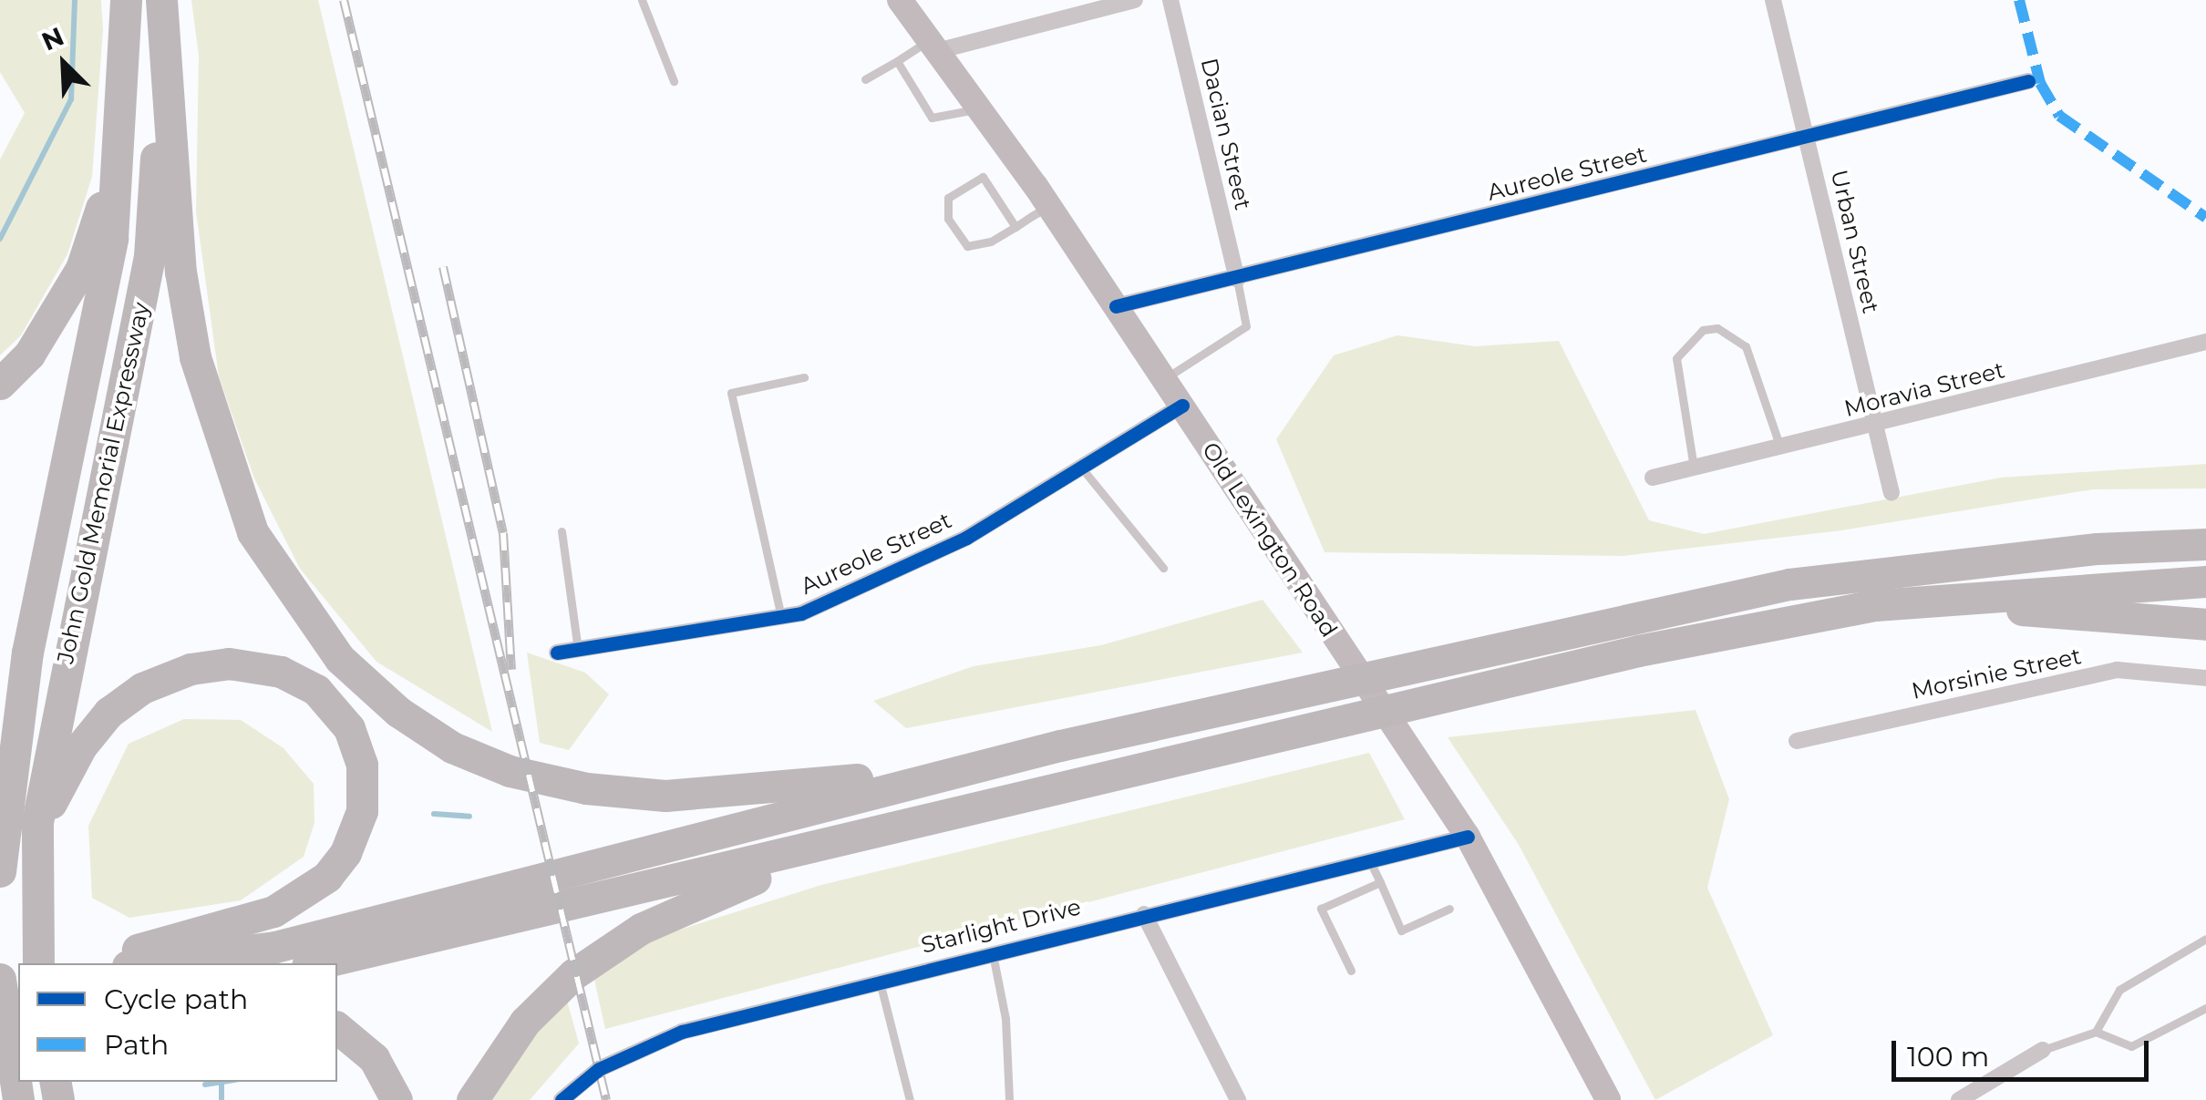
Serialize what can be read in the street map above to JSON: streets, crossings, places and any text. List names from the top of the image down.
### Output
{
  "streets": {
    "highway": ["John Gold Memorial Expressway"],
    "main road": ["Old Lexington Road"],
    "street": [
      "Dacian Street",
      "Aureole Street",
      "Urban Street",
      "Moravia Street",
      "Morsinie Street",
      "Starlight Drive"
    ]
  },
  "crossings": [
    ["Dacian Street", "Aureole Street"],
    ["Aureole Street", "Urban Street"],
    ["Aureole Street", "Old Lexington Road"],
    ["Urban Street", "Moravia Street"],
    ["Old Lexington Road", "Starlight Drive"]
  ],
  "legend": ["Cycle path", "Path"],
  "scale_bar": "100 m",
  "north": "top left"
}
